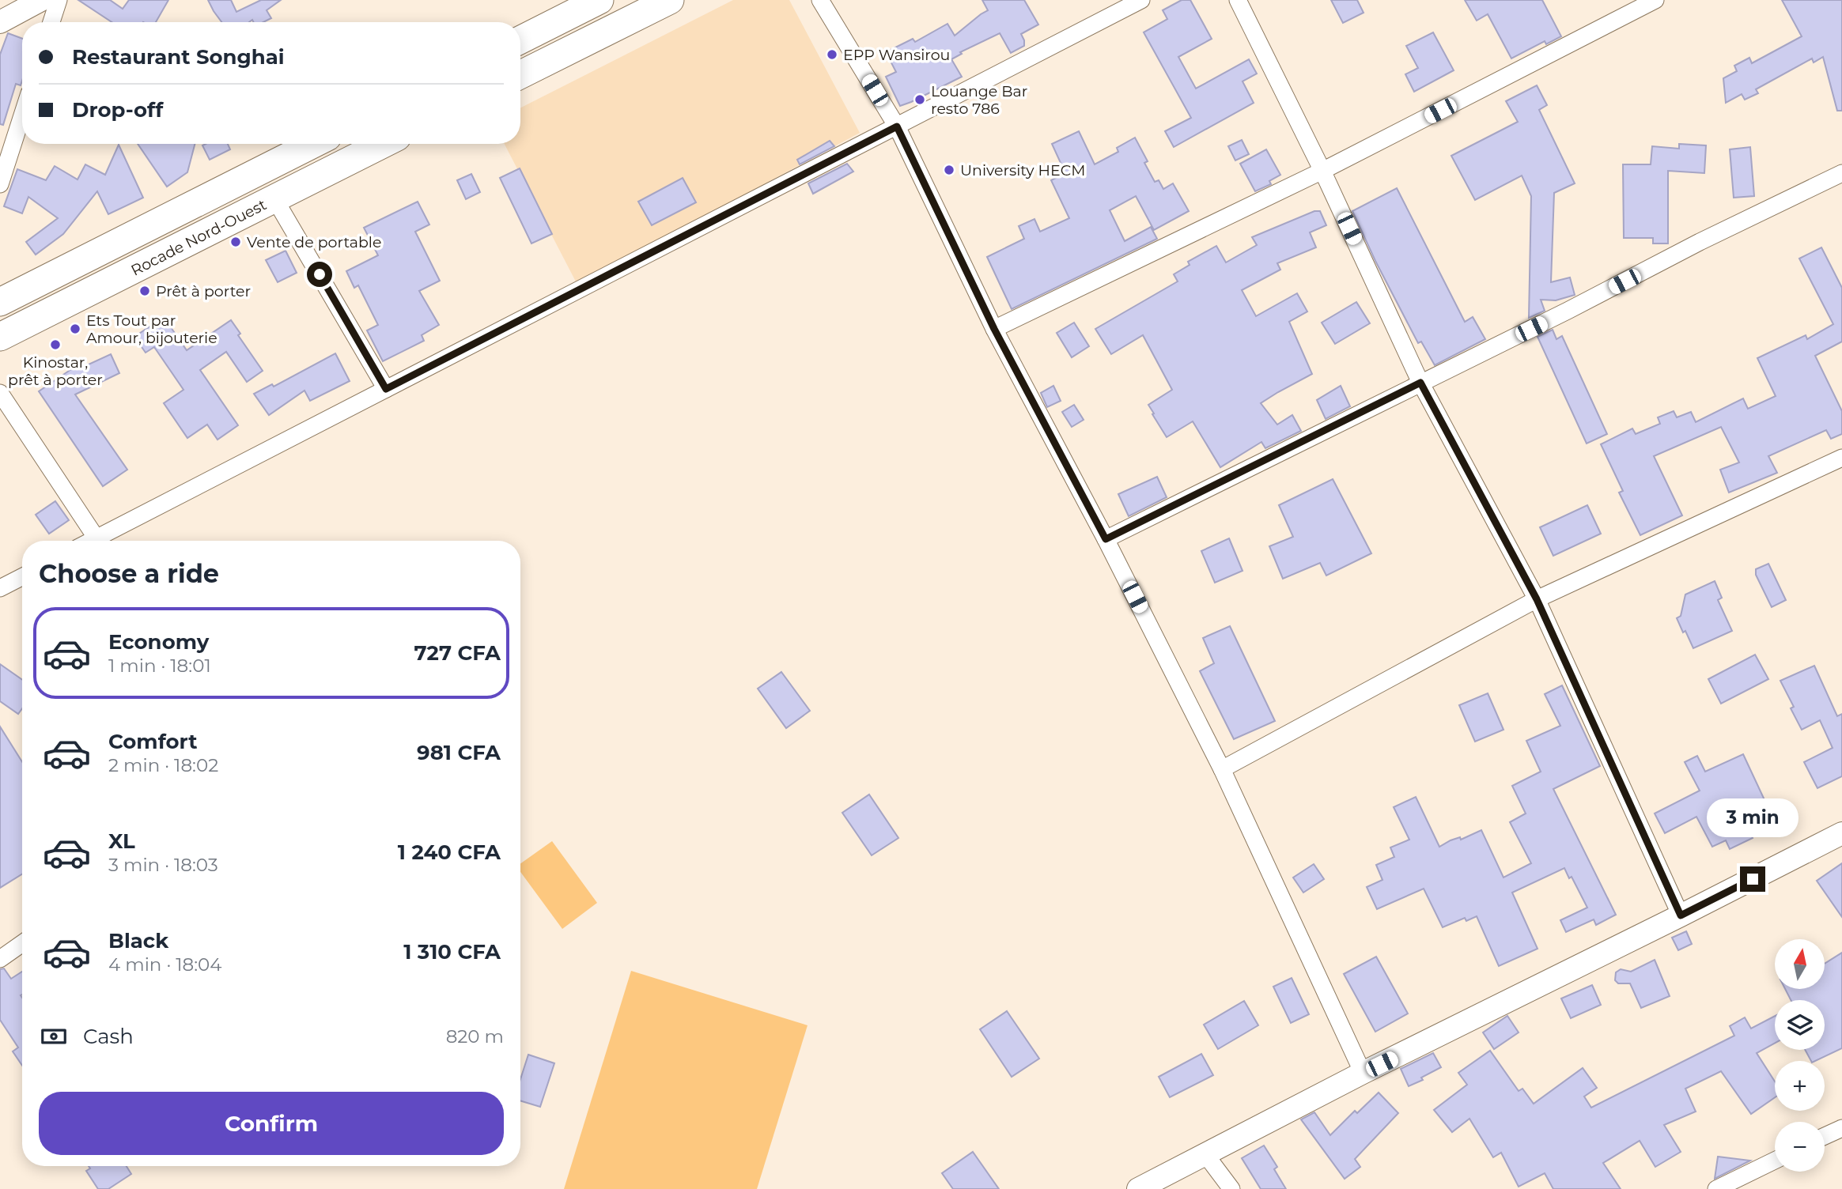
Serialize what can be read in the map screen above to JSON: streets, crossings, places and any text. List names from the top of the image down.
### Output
{
  "streets": {
    "main road": ["Rocade Nord-Ouest"]
  },
  "places": [
    "EPP Wansirou",
    "Louange Bar resto 786",
    "University HECM",
    "Vente de portable",
    "Prêt à porter",
    "Ets Tout par Amour, bijouterie",
    "Kinostar, prêt à porter"
  ],
  "north": "top",
  "page": {
    "banner": ["Restaurant Songhai", "Drop-off"],
    "heading": "Choose a ride",
    "list": [
      {
        "name": "Economy",
        "note": "1 min · 18:01",
        "value": "727 CFA"
      },
      {
        "name": "Comfort",
        "note": "2 min · 18:02",
        "value": "981 CFA"
      },
      {
        "name": "XL",
        "note": "3 min · 18:03",
        "value": "1 240 CFA"
      },
      {
        "name": "Black",
        "note": "4 min · 18:04",
        "value": "1 310 CFA"
      }
    ],
    "bubble": "3 min",
    "map_buttons": ["+", "−"],
    "pay": ["Cash", "820 m"],
    "buttons": "Confirm"
  }
}
